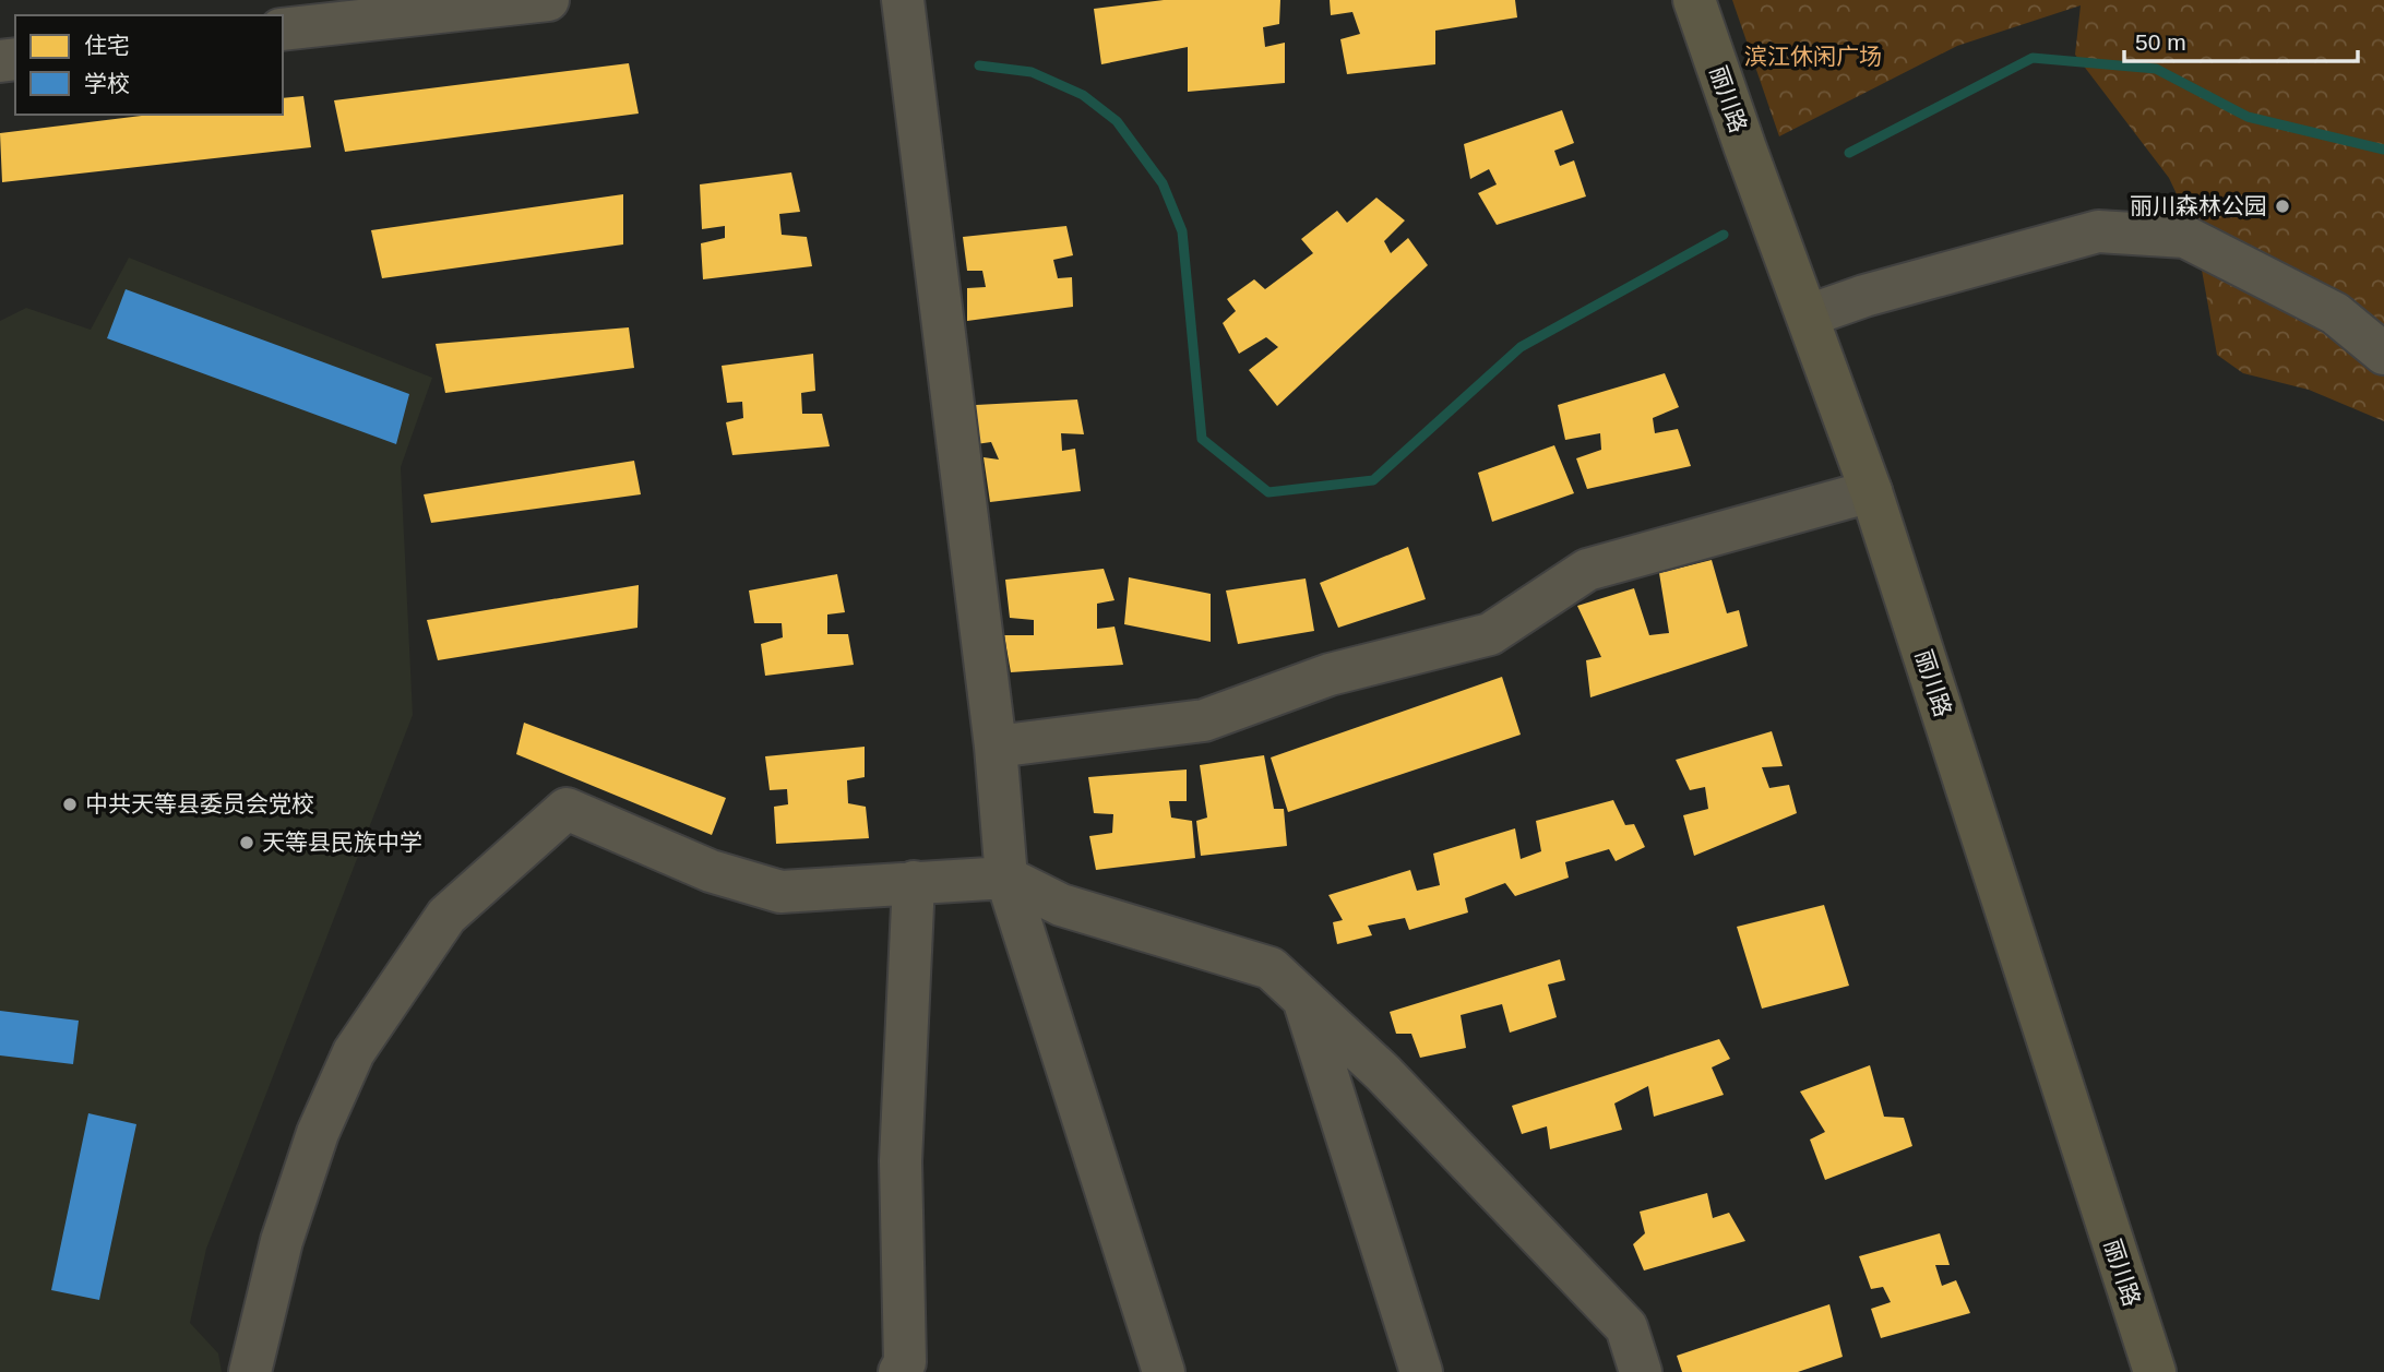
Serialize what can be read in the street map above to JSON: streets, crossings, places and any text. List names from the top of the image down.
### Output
{
  "streets": {
    "main road": ["丽川路"]
  },
  "parks": ["滨江休闲广场"],
  "places": ["丽川森林公园", "中共天等县委员会党校", "天等县民族中学"],
  "legend": ["住宅", "学校"],
  "scale_bar": "50 m"
}
